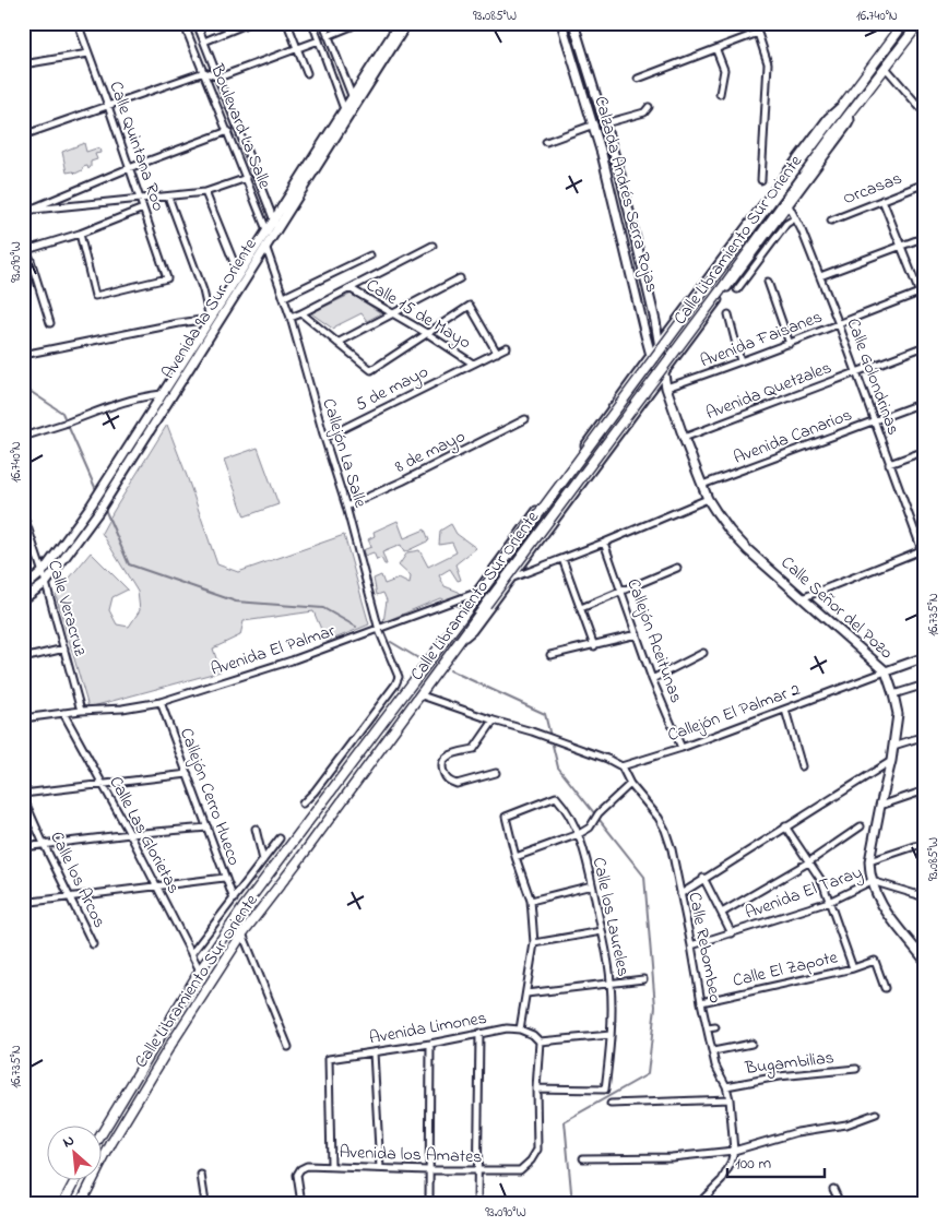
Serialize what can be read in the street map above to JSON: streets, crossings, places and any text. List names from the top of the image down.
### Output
{
  "streets": {
    "main road": [
      "Calzada Andrés Serra Rojas",
      "Calle Libramiento Sur Oriente",
      "Avenida 9a Sur Oriente",
      "Calle Señor del Pozo"
    ],
    "street": [
      "Boulevard La Salle",
      "Calle Quintana Roo",
      "Orcasas",
      "Calle 15 de Mayo",
      "Avenida Faisanes",
      "Calle Golondrinas",
      "5 de mayo",
      "Avenida Quetzales",
      "Avenida Canarios",
      "8 de mayo",
      "Callejón La Salle",
      "Calle Veracruz",
      "Callejón Aceitunas",
      "Avenida El Palmar",
      "Callejón El Palmar 2",
      "Callejón Cerro Hueco",
      "Calle Las Glorietas",
      "Calle los Arcos",
      "Avenida El Taray",
      "Calle los Laureles",
      "Calle Rebombeo",
      "Calle El Zapote",
      "Avenida Limones",
      "Bugambilias",
      "Avenida los Amates"
    ]
  },
  "crossings": [
    ["Boulevard La Salle", "Avenida 9a Sur Oriente"],
    ["Calzada Andrés Serra Rojas", "Avenida Faisanes"],
    ["Calzada Andrés Serra Rojas", "Calle Señor del Pozo"],
    ["Calle Libramiento Sur Oriente", "Avenida El Palmar"],
    ["Calle Libramiento Sur Oriente", "Calle Las Glorietas"],
    ["Avenida 9a Sur Oriente", "Callejón La Salle"],
    ["Avenida 9a Sur Oriente", "Calle Veracruz"],
    ["Calle 15 de Mayo", "5 de mayo"],
    ["Avenida Faisanes", "Calle Golondrinas"],
    ["Avenida Faisanes", "Calle Señor del Pozo"],
    ["Calle Golondrinas", "Avenida Quetzales"],
    ["Calle Golondrinas", "Avenida Canarios"],
    ["5 de mayo", "Callejón La Salle"],
    ["Avenida Quetzales", "Calle Señor del Pozo"],
    ["Avenida Canarios", "Calle Señor del Pozo"],
    ["8 de mayo", "Callejón La Salle"],
    ["Callejón La Salle", "Avenida El Palmar"],
    ["Calle Veracruz", "Avenida El Palmar"],
    ["Calle Señor del Pozo", "Callejón El Palmar 2"],
    ["Calle Señor del Pozo", "Avenida El Taray"],
    ["Callejón Aceitunas", "Callejón El Palmar 2"],
    ["Avenida El Palmar", "Callejón Cerro Hueco"],
    ["Avenida El Palmar", "Calle Las Glorietas"],
    ["Callejón El Palmar 2", "Calle Rebombeo"],
    ["Avenida El Taray", "Calle Rebombeo"],
    ["Calle los Laureles", "Avenida los Amates"],
    ["Calle Rebombeo", "Calle El Zapote"],
    ["Calle Rebombeo", "Bugambilias"],
    ["Avenida Limones", "Avenida los Amates"]
  ],
  "scale_bar": "100 m",
  "north": "top left",
  "coordinates": [
    "93.085°W",
    "16.740°N",
    "93.090°W",
    "16.735°N"
  ]
}
